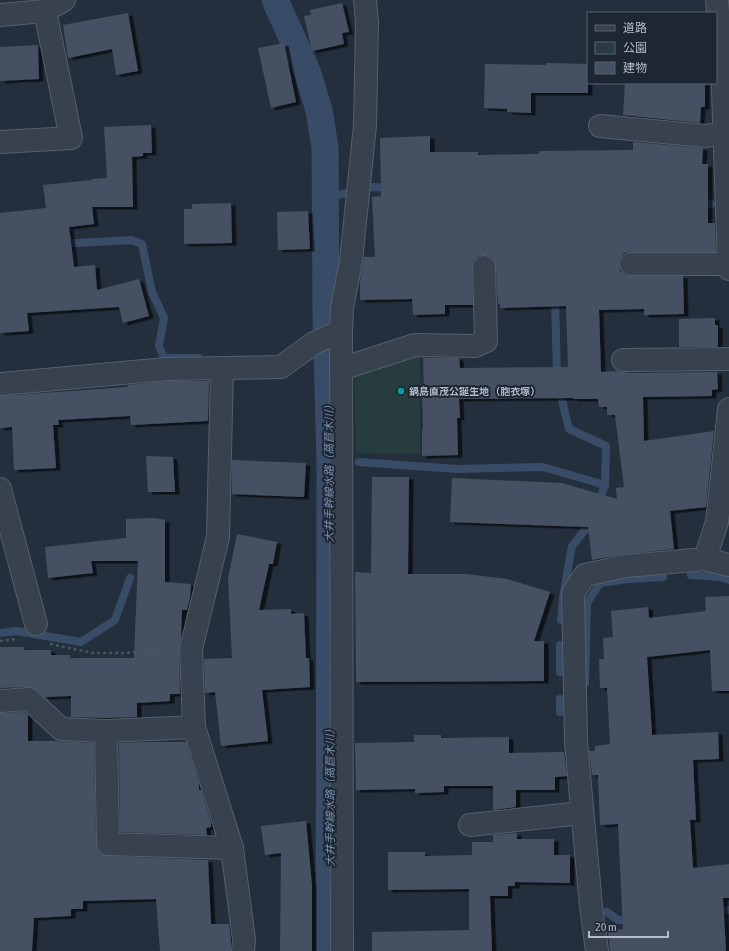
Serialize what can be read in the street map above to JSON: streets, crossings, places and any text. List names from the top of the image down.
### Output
{
  "water": ["大井手幹線水路（萵苣木川）"],
  "places": ["鍋島直茂公誕生地 （胞衣塚）"],
  "legend": ["道路", "公園", "建物"],
  "scale_bar": "20 m"
}
